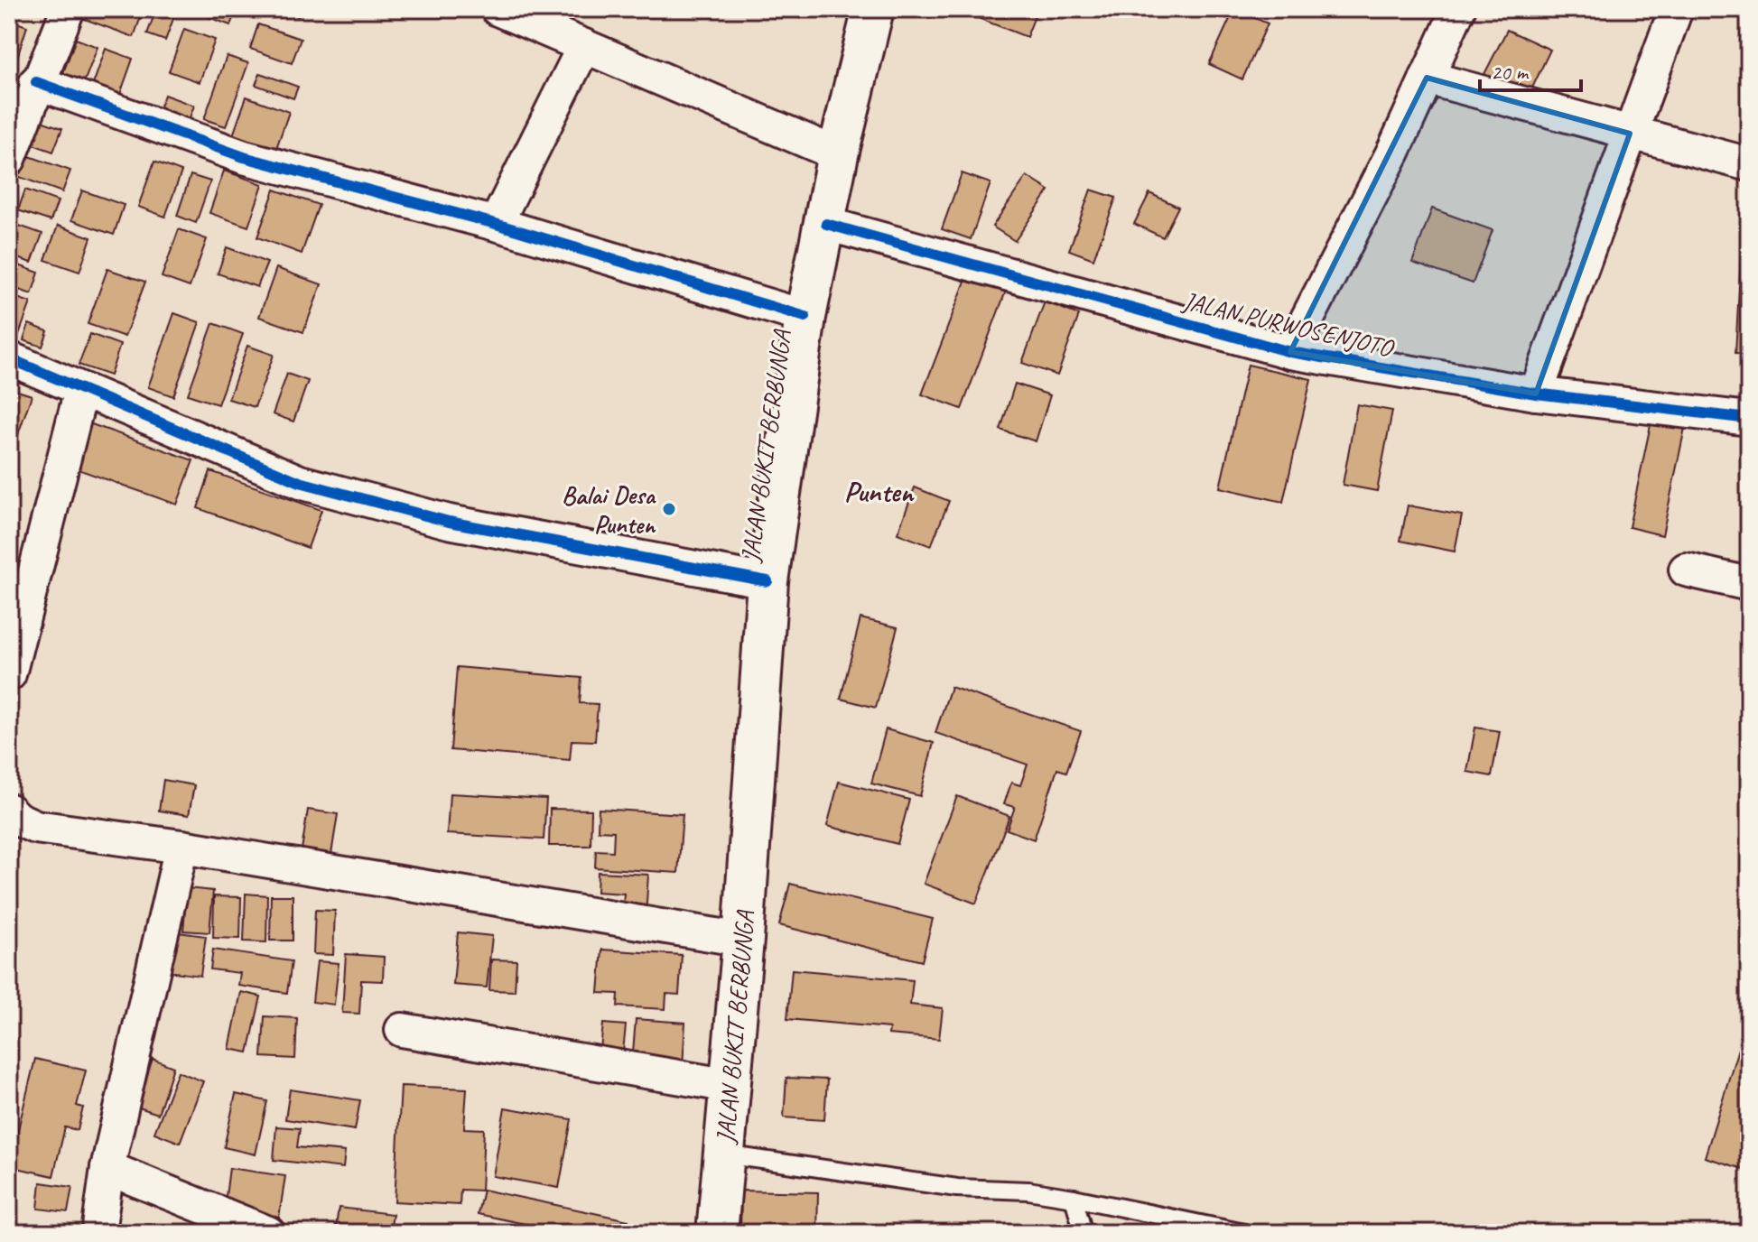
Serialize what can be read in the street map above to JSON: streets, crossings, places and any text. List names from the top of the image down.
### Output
{
  "streets": {
    "main road": ["JALAN BUKIT BERBUNGA"],
    "street": ["JALAN PURWOSENJOTO"]
  },
  "crossings": [
    ["JALAN PURWOSENJOTO", "JALAN BUKIT BERBUNGA"]
  ],
  "districts": ["Punten"],
  "places": ["Balai Desa Punten"],
  "scale_bar": "20 m"
}
